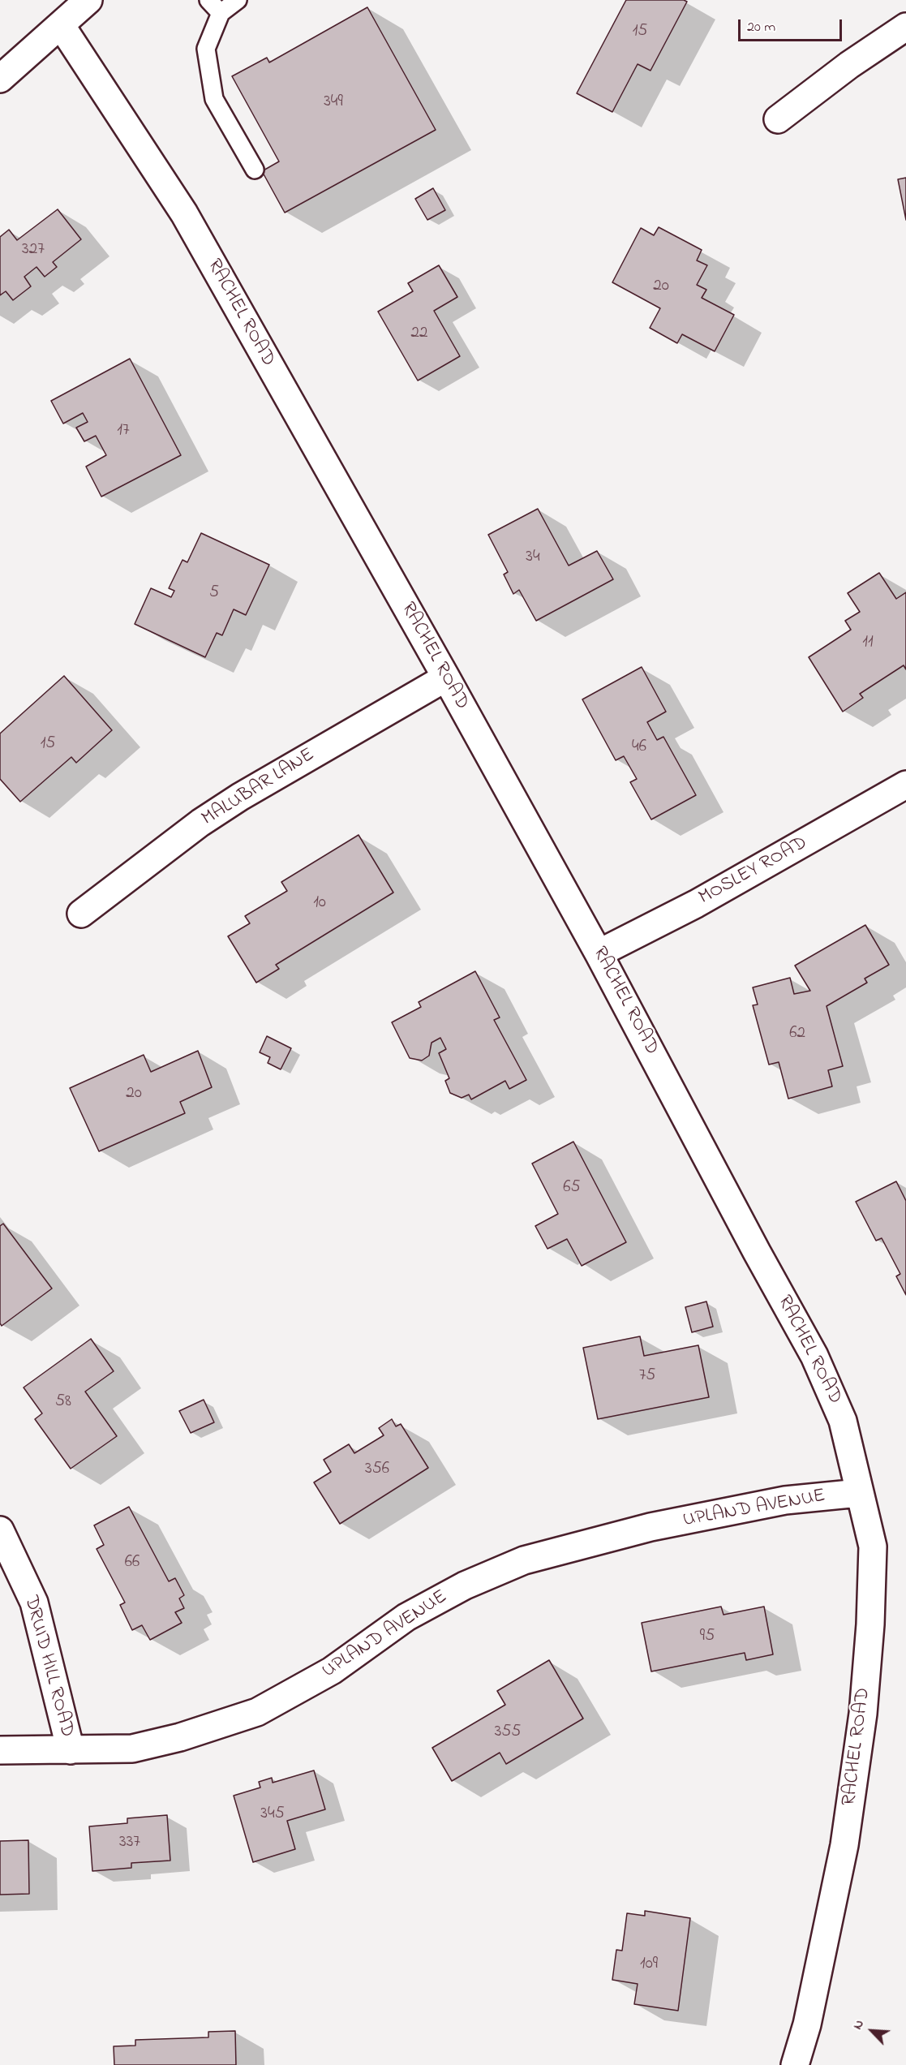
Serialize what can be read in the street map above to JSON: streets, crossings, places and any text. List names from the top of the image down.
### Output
{
  "streets": {
    "street": [
      "RACHEL ROAD",
      "MALUBAR LANE",
      "MOSLEY ROAD",
      "UPLAND AVENUE",
      "DRUID HILL ROAD"
    ]
  },
  "crossings": [
    ["RACHEL ROAD", "MALUBAR LANE"],
    ["RACHEL ROAD", "MOSLEY ROAD"],
    ["RACHEL ROAD", "UPLAND AVENUE"],
    ["UPLAND AVENUE", "DRUID HILL ROAD"]
  ],
  "house_numbers": [
    "15",
    "349",
    "327",
    "20",
    "22",
    "17",
    "34",
    "5",
    "11",
    "15",
    "46",
    "10",
    "62",
    "20",
    "65",
    "75",
    "58",
    "356",
    "66",
    "95",
    "355",
    "345",
    "337",
    "109"
  ],
  "scale_bar": "20 m",
  "north": "top left"
}
